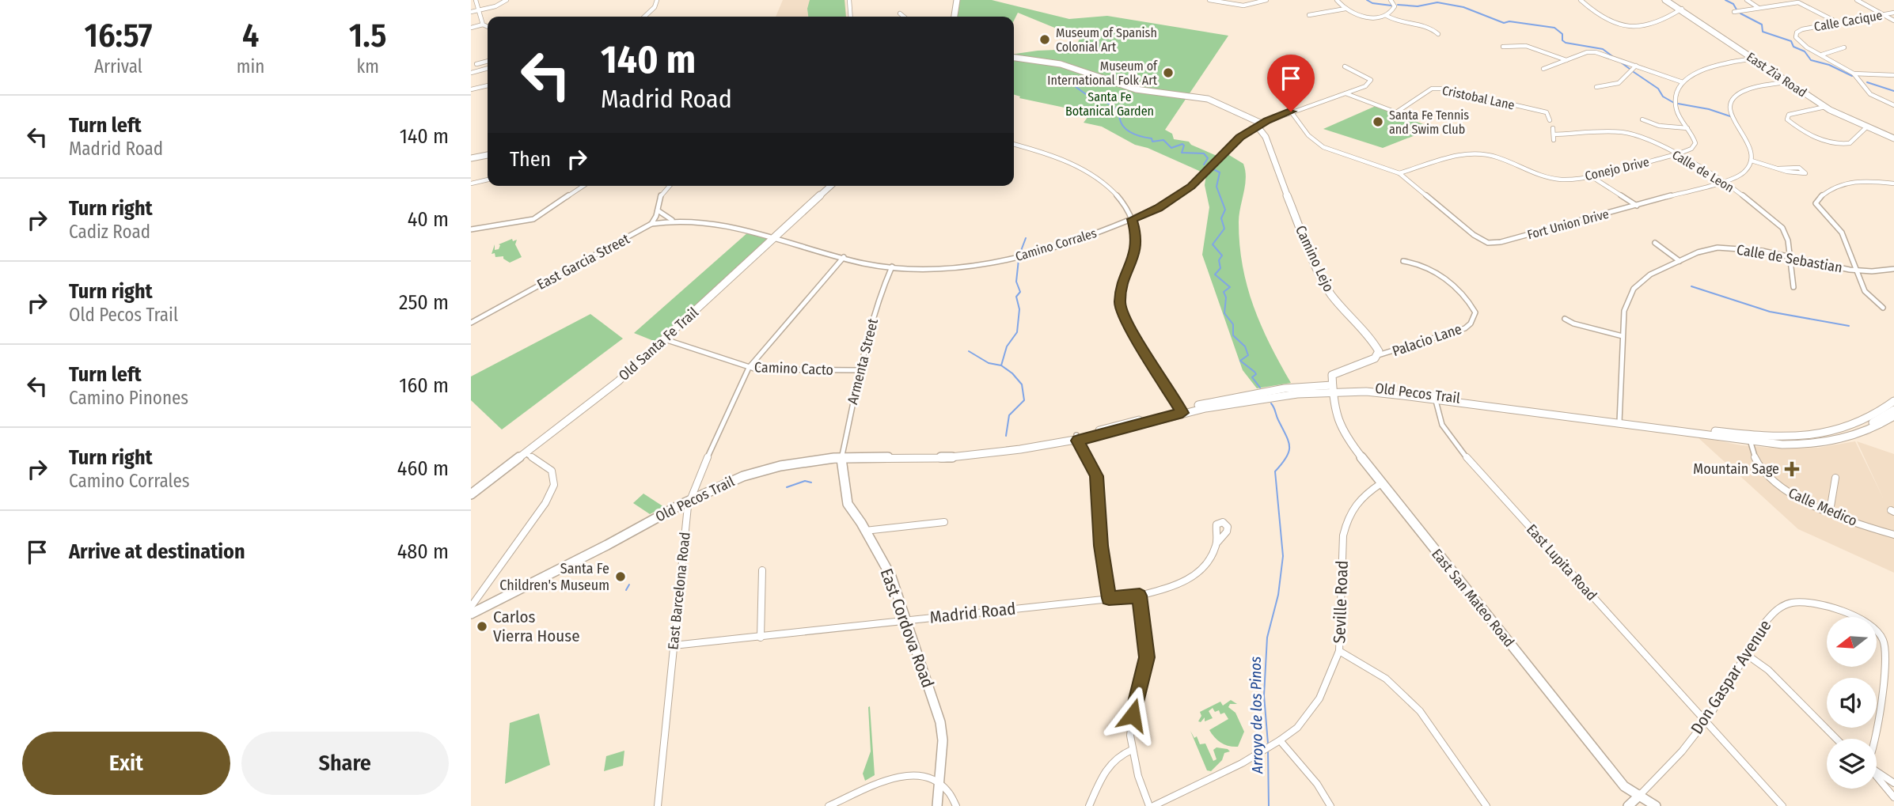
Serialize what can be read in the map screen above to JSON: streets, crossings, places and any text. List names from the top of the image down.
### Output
{
  "streets": {
    "street": [
      "Calle Cacique",
      "East Zia Road",
      "Cristobal Lane",
      "Conejo Drive",
      "Calle de Leon",
      "Fort Union Drive",
      "Camino Corrales",
      "Camino Lejo",
      "Calle de Sebastian",
      "East Garcia Street",
      "Palacio Lane",
      "Old Santa Fe Trail",
      "Armenta Street",
      "Camino Cacto",
      "Old Pecos Trail",
      "Calle Medico",
      "East Lupita Road",
      "East Barcelona Road",
      "East San Mateo Road",
      "Seville Road",
      "Madrid Road",
      "East Cordova Road",
      "Don Gaspar Avenue"
    ]
  },
  "crossings": [
    ["Cristobal Lane", "Camino Corrales"],
    ["Conejo Drive", "Calle de Leon"],
    ["Conejo Drive", "Fort Union Drive"],
    ["Calle de Leon", "Fort Union Drive"],
    ["Calle de Leon", "Calle de Sebastian"],
    ["Fort Union Drive", "Camino Corrales"],
    ["Camino Corrales", "Camino Lejo"],
    ["Camino Corrales", "East Garcia Street"],
    ["Camino Corrales", "Old Santa Fe Trail"],
    ["Camino Corrales", "Armenta Street"],
    ["Camino Corrales", "East Barcelona Road"],
    ["Camino Lejo", "Palacio Lane"],
    ["Calle de Sebastian", "Old Pecos Trail"],
    ["Old Santa Fe Trail", "Camino Cacto"],
    ["Armenta Street", "Camino Cacto"],
    ["Armenta Street", "Old Pecos Trail"],
    ["Armenta Street", "East Cordova Road"],
    ["Camino Cacto", "East Barcelona Road"],
    ["Old Pecos Trail", "Calle Medico"],
    ["Old Pecos Trail", "East Lupita Road"],
    ["Old Pecos Trail", "East Barcelona Road"],
    ["Old Pecos Trail", "East San Mateo Road"],
    ["Old Pecos Trail", "East Cordova Road"],
    ["East Lupita Road", "Don Gaspar Avenue"],
    ["East Barcelona Road", "Madrid Road"],
    ["East San Mateo Road", "Seville Road"],
    ["East San Mateo Road", "Don Gaspar Avenue"],
    ["Madrid Road", "East Cordova Road"]
  ],
  "water": ["Arroyo de los Pinos"],
  "parks": ["Santa Fe Botanical Garden"],
  "places": {
    "other": [
      "Museum of Spanish Colonial Art",
      "Museum of International Folk Art",
      "Santa Fe Tennis and Swim Club",
      "Santa Fe Children's Museum",
      "Carlos Vierra House"
    ],
    "health": ["Mountain Sage"]
  },
  "north": "left",
  "page": {
    "eta": [
      "16:57",
      "Arrival",
      "4",
      "min",
      "1.5",
      "km"
    ],
    "turn": ["140 m", "Madrid Road"],
    "list": [
      {
        "name": "Turn left",
        "note": "Madrid Road",
        "value": "140 m"
      },
      {
        "name": "Turn right",
        "note": "Cadiz Road",
        "value": "40 m"
      },
      {
        "name": "Turn right",
        "note": "Old Pecos Trail",
        "value": "250 m"
      },
      {
        "name": "Turn left",
        "note": "Camino Pinones",
        "value": "160 m"
      },
      {
        "name": "Turn right",
        "note": "Camino Corrales",
        "value": "460 m"
      },
      {
        "name": "Arrive at destination",
        "value": "480 m"
      }
    ],
    "then": "Then",
    "buttons": ["Exit", "Share"]
  }
}
